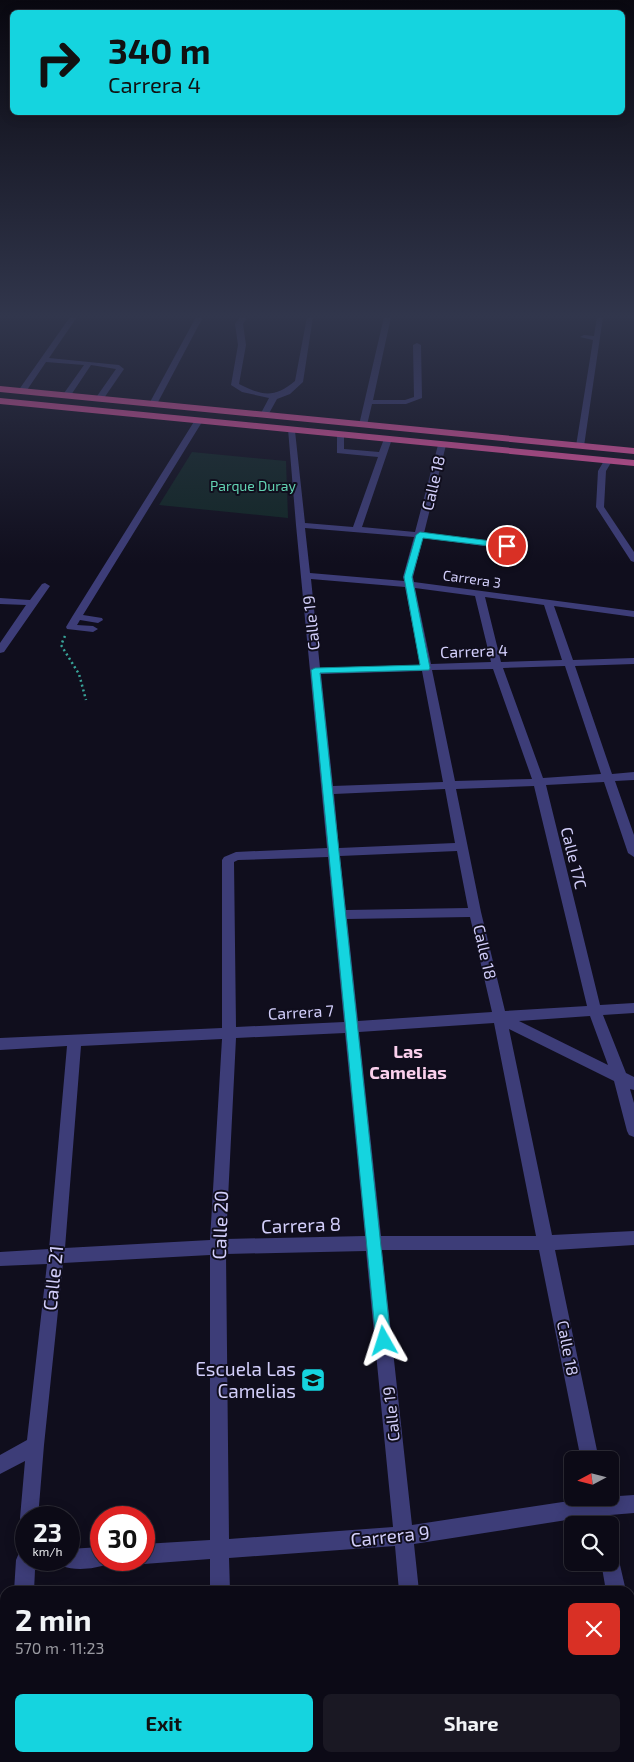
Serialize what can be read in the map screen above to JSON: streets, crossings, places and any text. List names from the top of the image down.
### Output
{
  "streets": {
    "street": [
      "Calle 18",
      "Carrera 3",
      "Calle 19",
      "Carrera 4",
      "Calle 17C",
      "Carrera 7",
      "Calle 20",
      "Carrera 8",
      "Calle 21",
      "Carrera 9"
    ]
  },
  "crossings": [
    ["Calle 18", "Carrera 3"],
    ["Calle 18", "Carrera 4"],
    ["Calle 18", "Carrera 7"],
    ["Calle 18", "Carrera 8"],
    ["Carrera 3", "Calle 19"],
    ["Carrera 3", "Calle 17C"],
    ["Calle 19", "Carrera 4"],
    ["Calle 19", "Carrera 7"],
    ["Calle 19", "Calle 20"],
    ["Calle 19", "Carrera 8"],
    ["Calle 19", "Carrera 9"],
    ["Carrera 4", "Calle 17C"],
    ["Calle 17C", "Carrera 7"],
    ["Carrera 7", "Calle 20"],
    ["Carrera 7", "Calle 21"],
    ["Calle 20", "Carrera 8"],
    ["Calle 20", "Carrera 9"],
    ["Carrera 8", "Calle 21"]
  ],
  "districts": ["Las Camelias"],
  "parks": ["Parque Duray"],
  "places": {
    "school or university": ["Escuela Las Camelias"]
  },
  "north": "left",
  "page": {
    "turn": ["340 m", "Carrera 4"],
    "speed": "23 km/h",
    "limit": "30",
    "heading": ["2 min", "570 m · 11:23"],
    "buttons": ["Exit", "Share"]
  }
}
